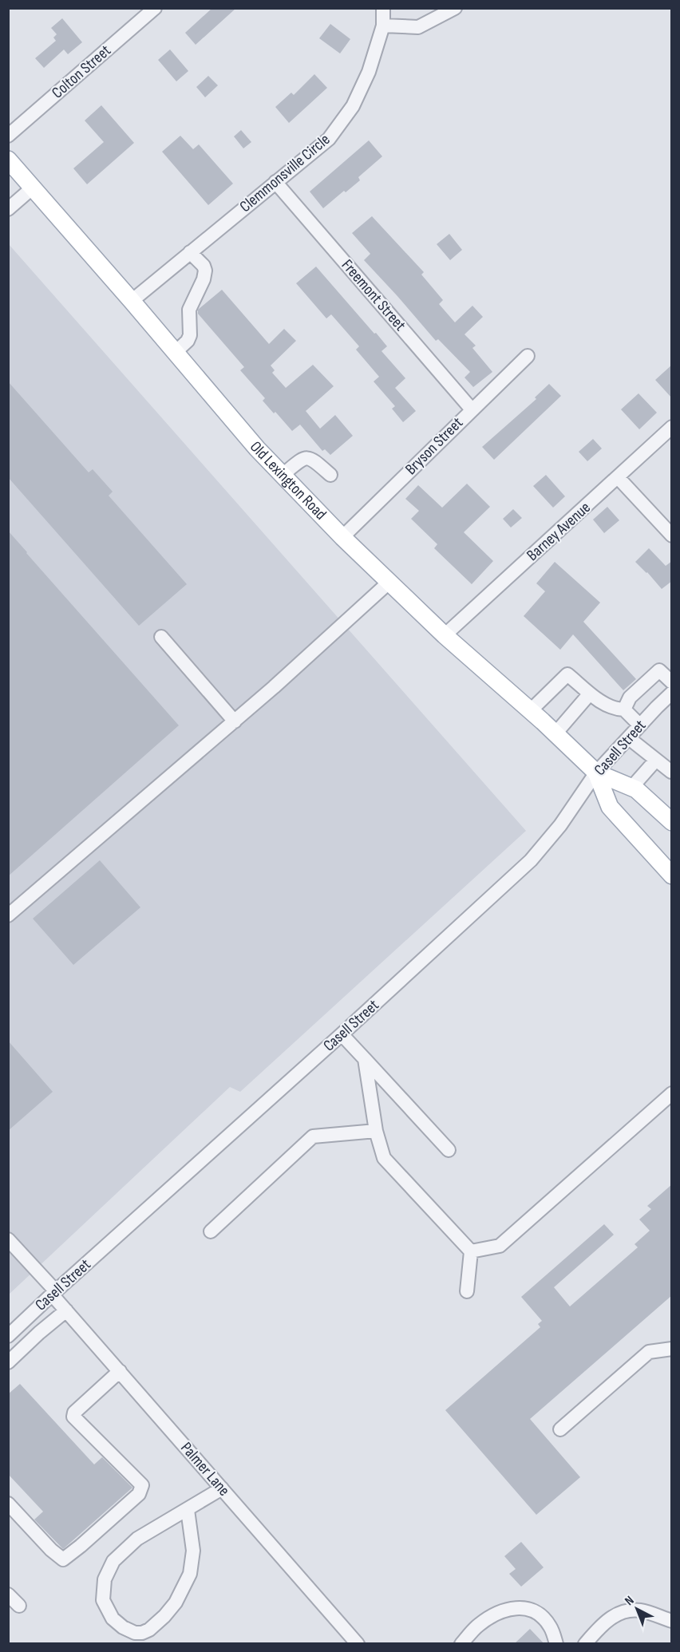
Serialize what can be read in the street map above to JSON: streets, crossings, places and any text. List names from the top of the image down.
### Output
{
  "streets": {
    "main road": ["Old Lexington Road"],
    "street": [
      "Colton Street",
      "Clemmonsville Circle",
      "Freemont Street",
      "Bryson Street",
      "Barney Avenue",
      "Casell Street",
      "Palmer Lane"
    ]
  },
  "crossings": [
    ["Clemmonsville Circle", "Freemont Street"],
    ["Clemmonsville Circle", "Old Lexington Road"],
    ["Freemont Street", "Bryson Street"],
    ["Bryson Street", "Old Lexington Road"],
    ["Old Lexington Road", "Barney Avenue"],
    ["Old Lexington Road", "Casell Street"],
    ["Casell Street", "Palmer Lane"]
  ],
  "north": "top left"
}
